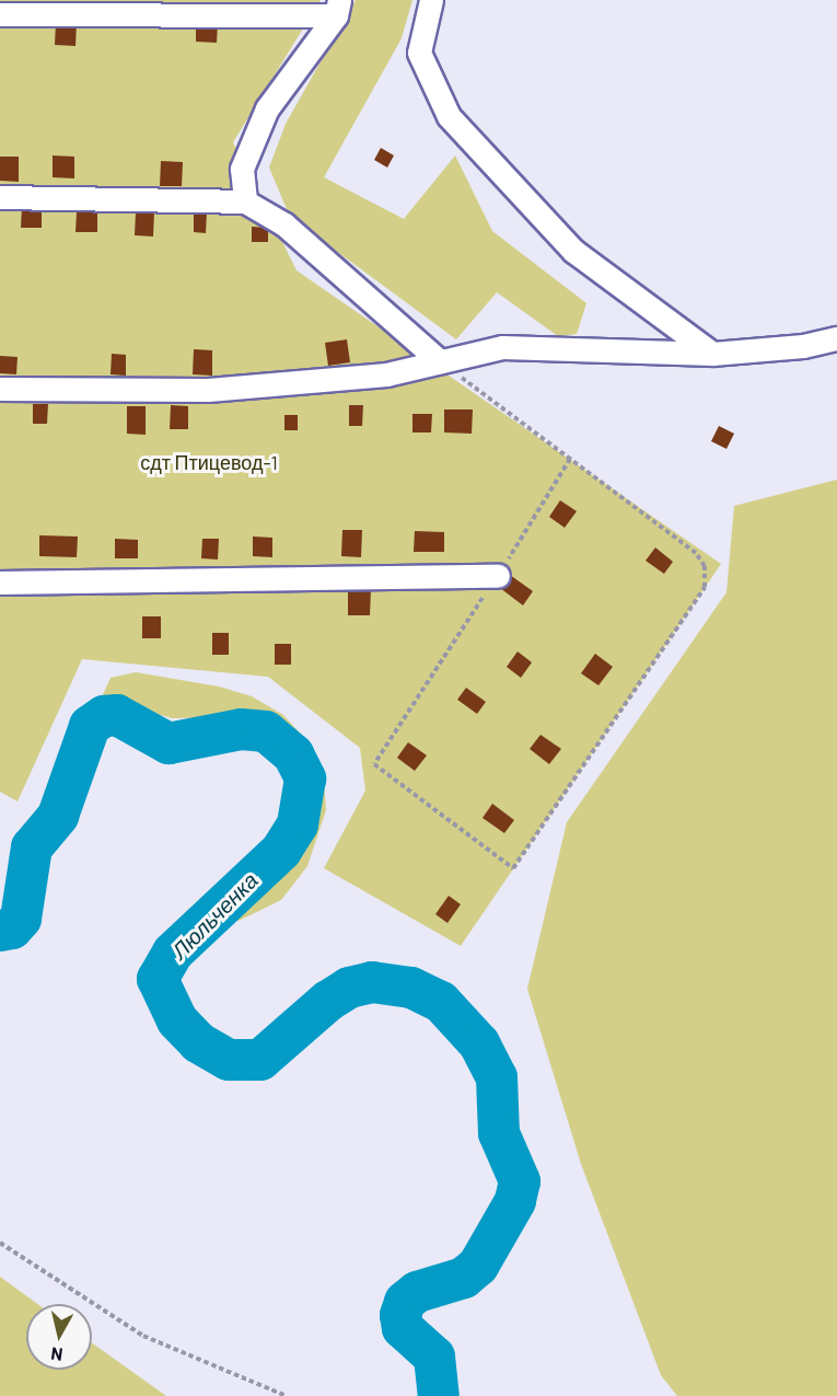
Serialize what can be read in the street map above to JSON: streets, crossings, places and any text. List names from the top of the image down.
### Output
{
  "water": ["Люльченка"],
  "parks": ["сдт Птицевод-1"],
  "north": "bottom"
}
